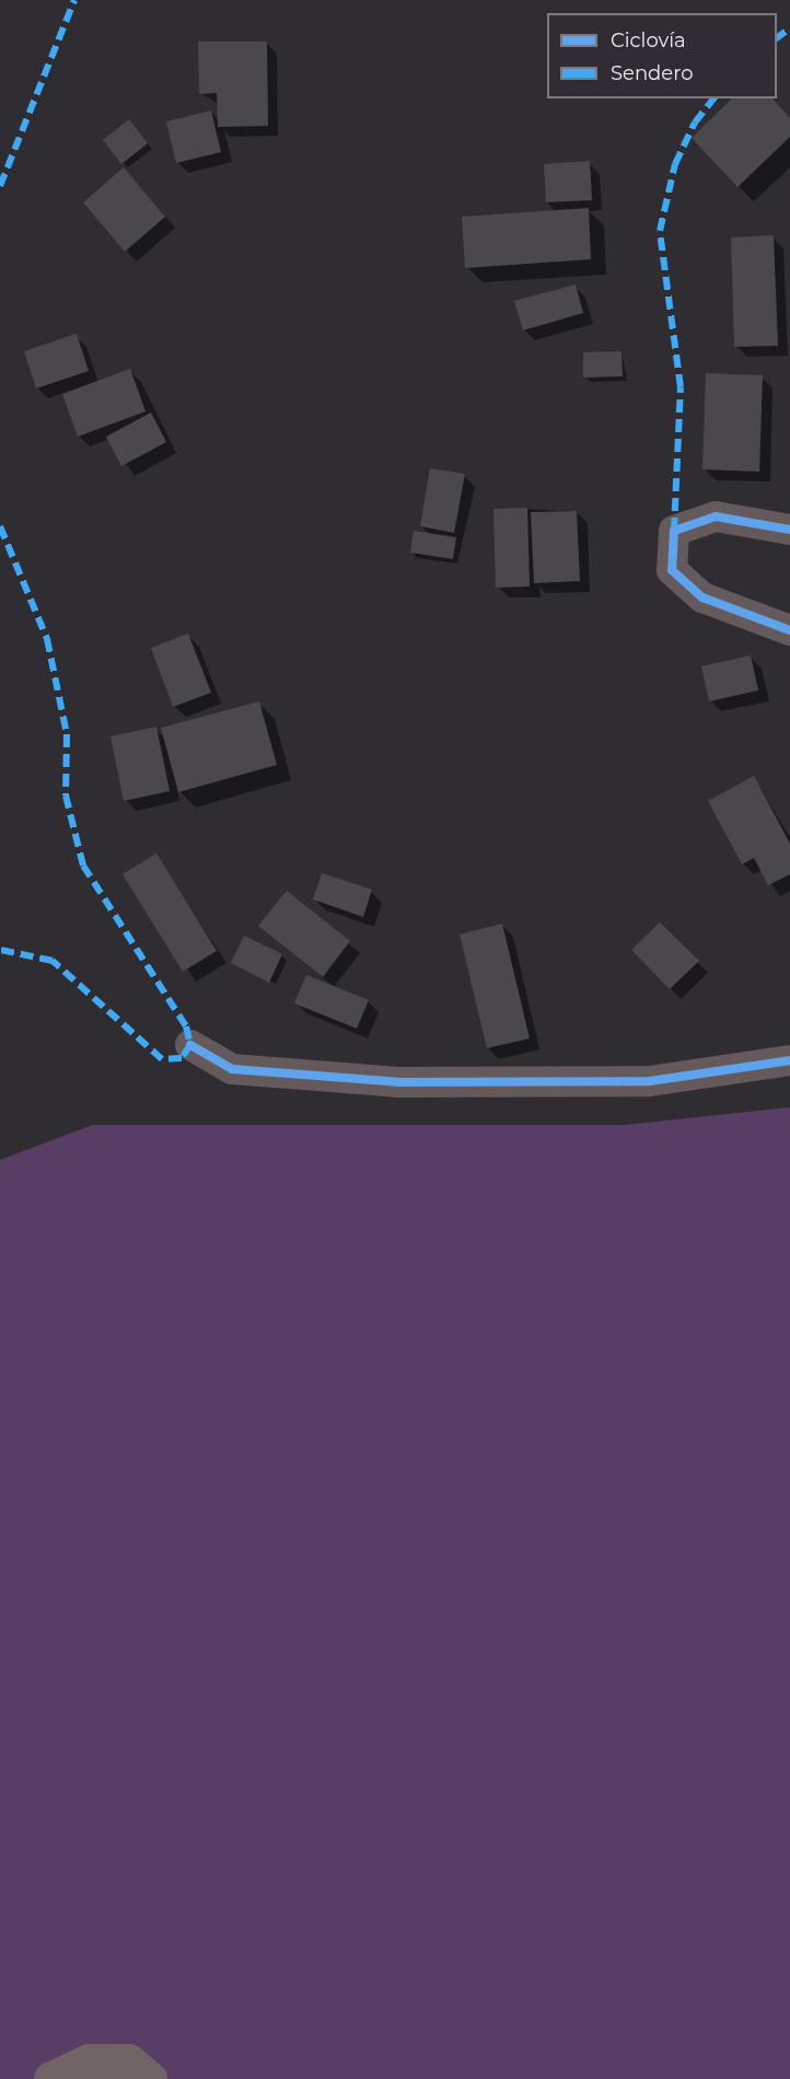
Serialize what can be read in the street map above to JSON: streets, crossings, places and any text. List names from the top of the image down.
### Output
{
  "legend": ["Ciclovía", "Sendero"]
}
